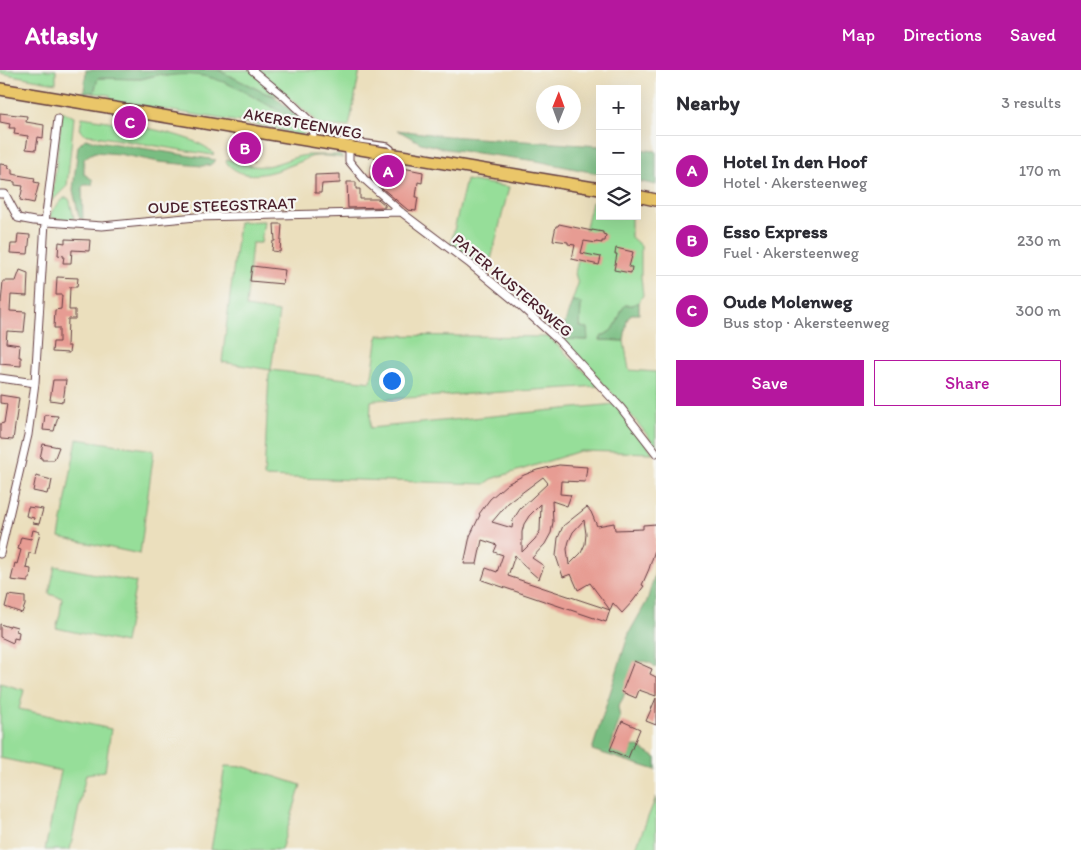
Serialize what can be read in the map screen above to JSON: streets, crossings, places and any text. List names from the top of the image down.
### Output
{
  "streets": {
    "main road": ["AKERSTEENWEG"],
    "street": ["OUDE STEEGSTRAAT", "PATER KUSTERSWEG"]
  },
  "crossings": [
    ["AKERSTEENWEG", "PATER KUSTERSWEG"],
    ["OUDE STEEGSTRAAT", "PATER KUSTERSWEG"]
  ],
  "north": "top",
  "page": {
    "header": "Atlasly",
    "nav": ["Map", "Directions", "Saved"],
    "heading": ["Nearby", "3 results"],
    "map_buttons": ["+", "−"],
    "pins": ["C", "B", "A"],
    "list": [
      {
        "mark": "A",
        "name": "Hotel In den Hoof",
        "note": "Hotel · Akersteenweg",
        "value": "170 m"
      },
      {
        "mark": "B",
        "name": "Esso Express",
        "note": "Fuel · Akersteenweg",
        "value": "230 m"
      },
      {
        "mark": "C",
        "name": "Oude Molenweg",
        "note": "Bus stop · Akersteenweg",
        "value": "300 m"
      }
    ],
    "buttons": ["Save", "Share"]
  }
}
